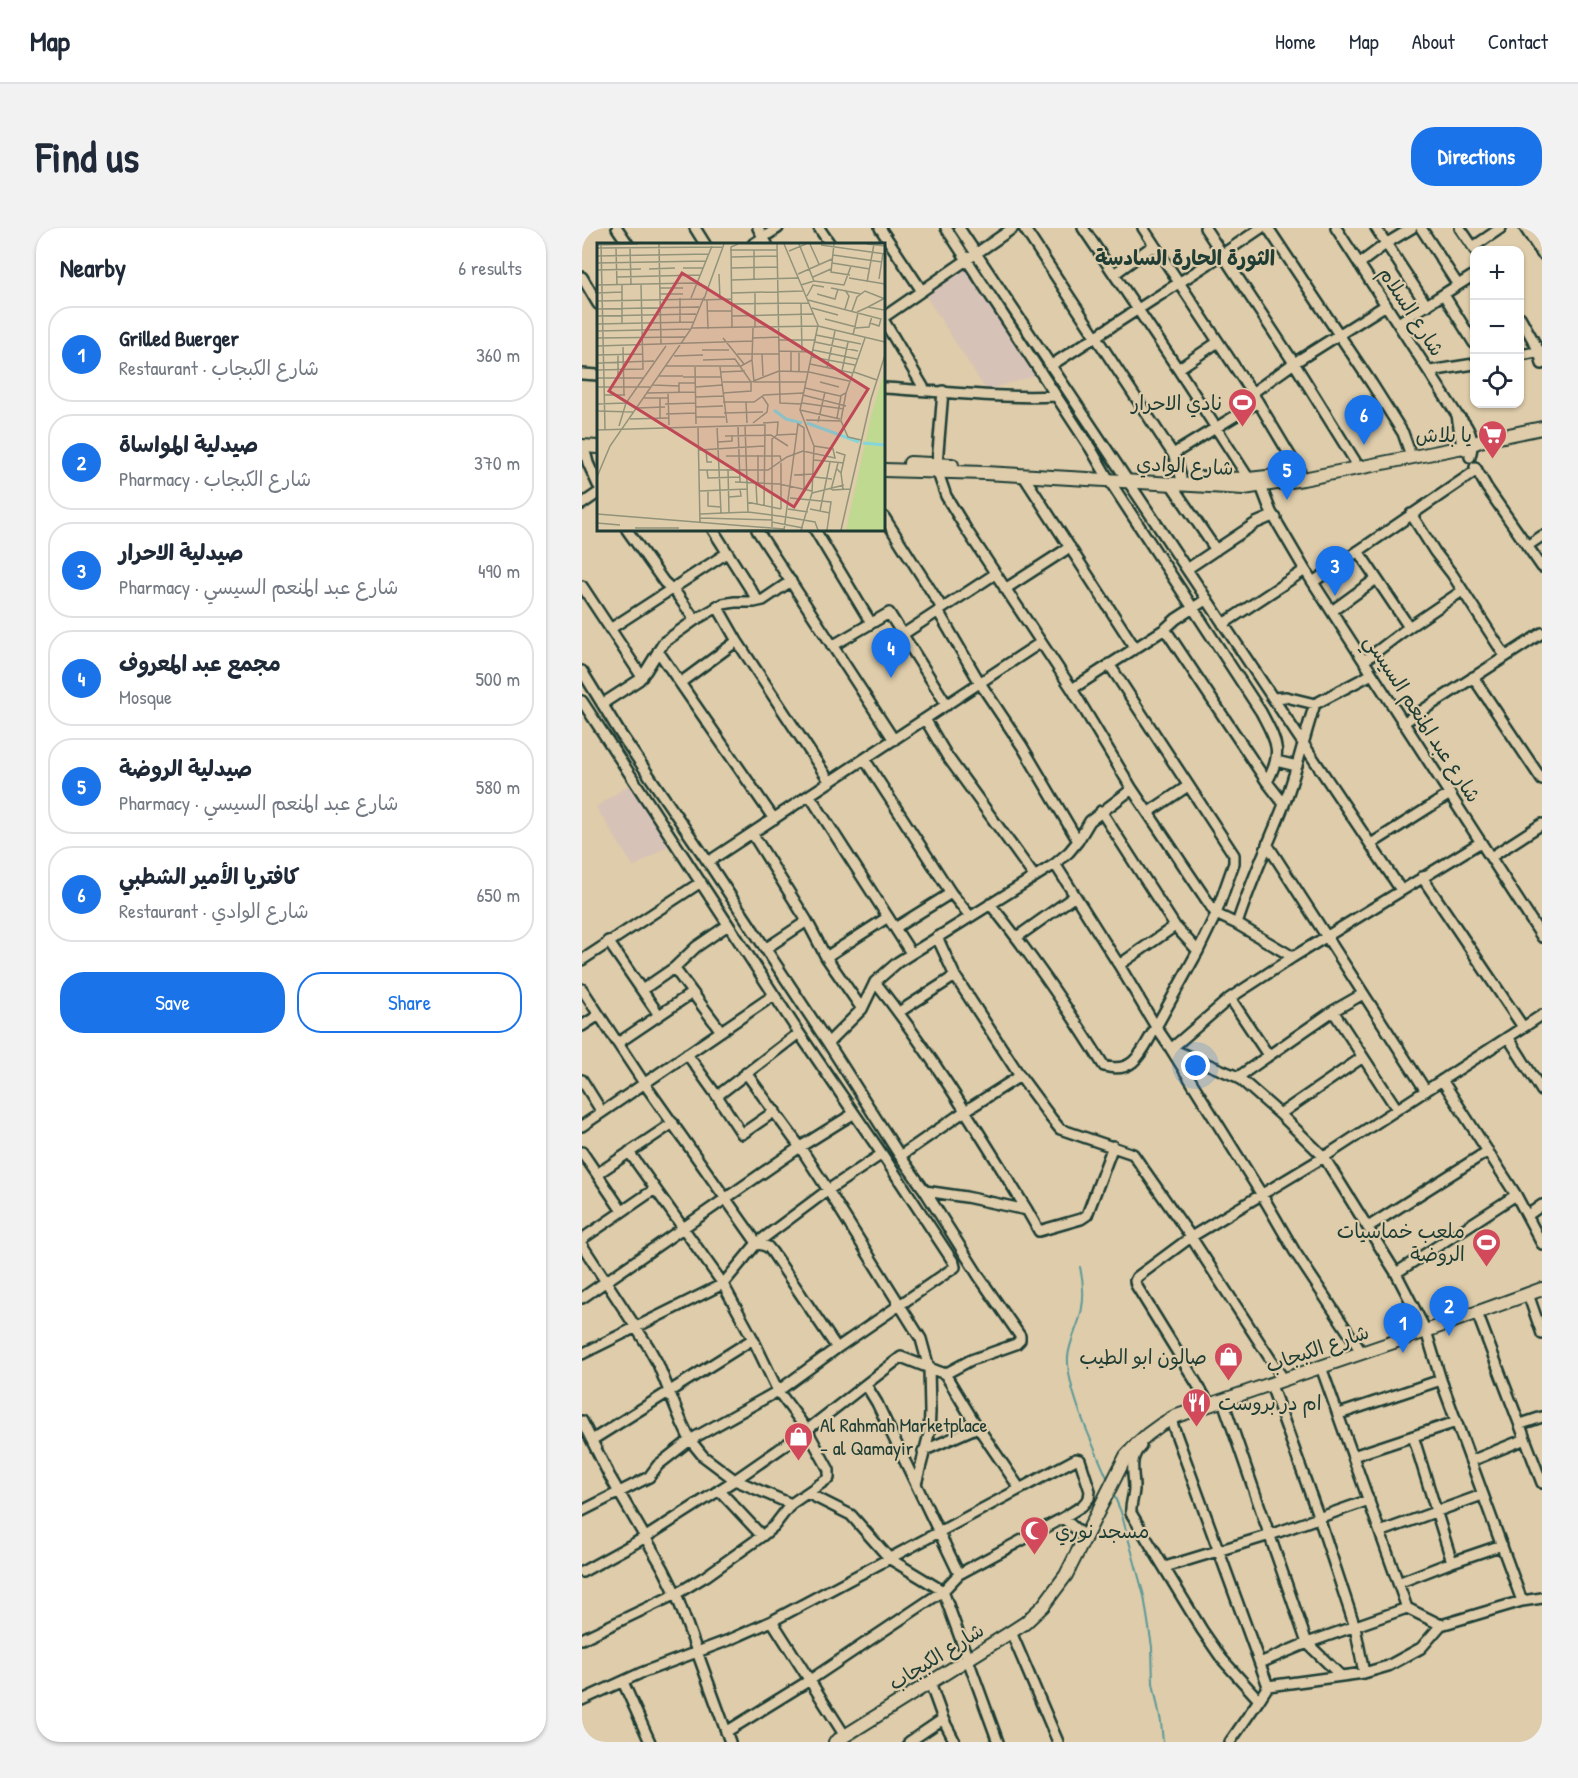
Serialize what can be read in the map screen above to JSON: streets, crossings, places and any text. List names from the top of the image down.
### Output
{
  "streets": {
    "main road": ["شارع الوادي", "شارع الكبجاب"],
    "street": ["شارع السلام", "شارع عبد المنعم السيسي"]
  },
  "crossings": [
    ["شارع السلام", "شارع الوادي"],
    ["شارع الوادي", "شارع عبد المنعم السيسي"]
  ],
  "districts": ["الثورة الحارة السادسة"],
  "places": {
    "sports": ["نادي الاحرار", "ملعب خماسيات الروضة"],
    "supermarket": ["يا بلاش"],
    "shop": ["صالون ابو الطيب", "Al Rahmah Marketplace - al Qamayir"],
    "restaurant": ["ام در بروست"],
    "mosque": ["مسجد نوري"]
  },
  "page": {
    "header": "Map",
    "nav": [
      "Home",
      "Map",
      "About",
      "Contact"
    ],
    "buttons": [
      "Directions",
      ["Save", "Share"]
    ],
    "title": "Find us",
    "heading": ["Nearby", "6 results"],
    "map_buttons": ["+", "−"],
    "list": [
      {
        "mark": "1",
        "name": "Grilled Buerger",
        "note": "Restaurant · شارع الكبجاب",
        "value": "360 m"
      },
      {
        "mark": "2",
        "name": "صيدلية المواساة",
        "note": "Pharmacy · شارع الكبجاب",
        "value": "370 m"
      },
      {
        "mark": "3",
        "name": "صيدلية الاحرار",
        "note": "Pharmacy · شارع عبد المنعم السيسي",
        "value": "490 m"
      },
      {
        "mark": "4",
        "name": "مجمع عبد المعروف",
        "note": "Mosque",
        "value": "500 m"
      },
      {
        "mark": "5",
        "name": "صيدلية الروضة",
        "note": "Pharmacy · شارع عبد المنعم السيسي",
        "value": "580 m"
      },
      {
        "mark": "6",
        "name": "كافتريا الأمير الشطبي",
        "note": "Restaurant · شارع الوادي",
        "value": "650 m"
      }
    ],
    "pins": [
      "6",
      "5",
      "3",
      "4",
      "2",
      "1"
    ]
  }
}
